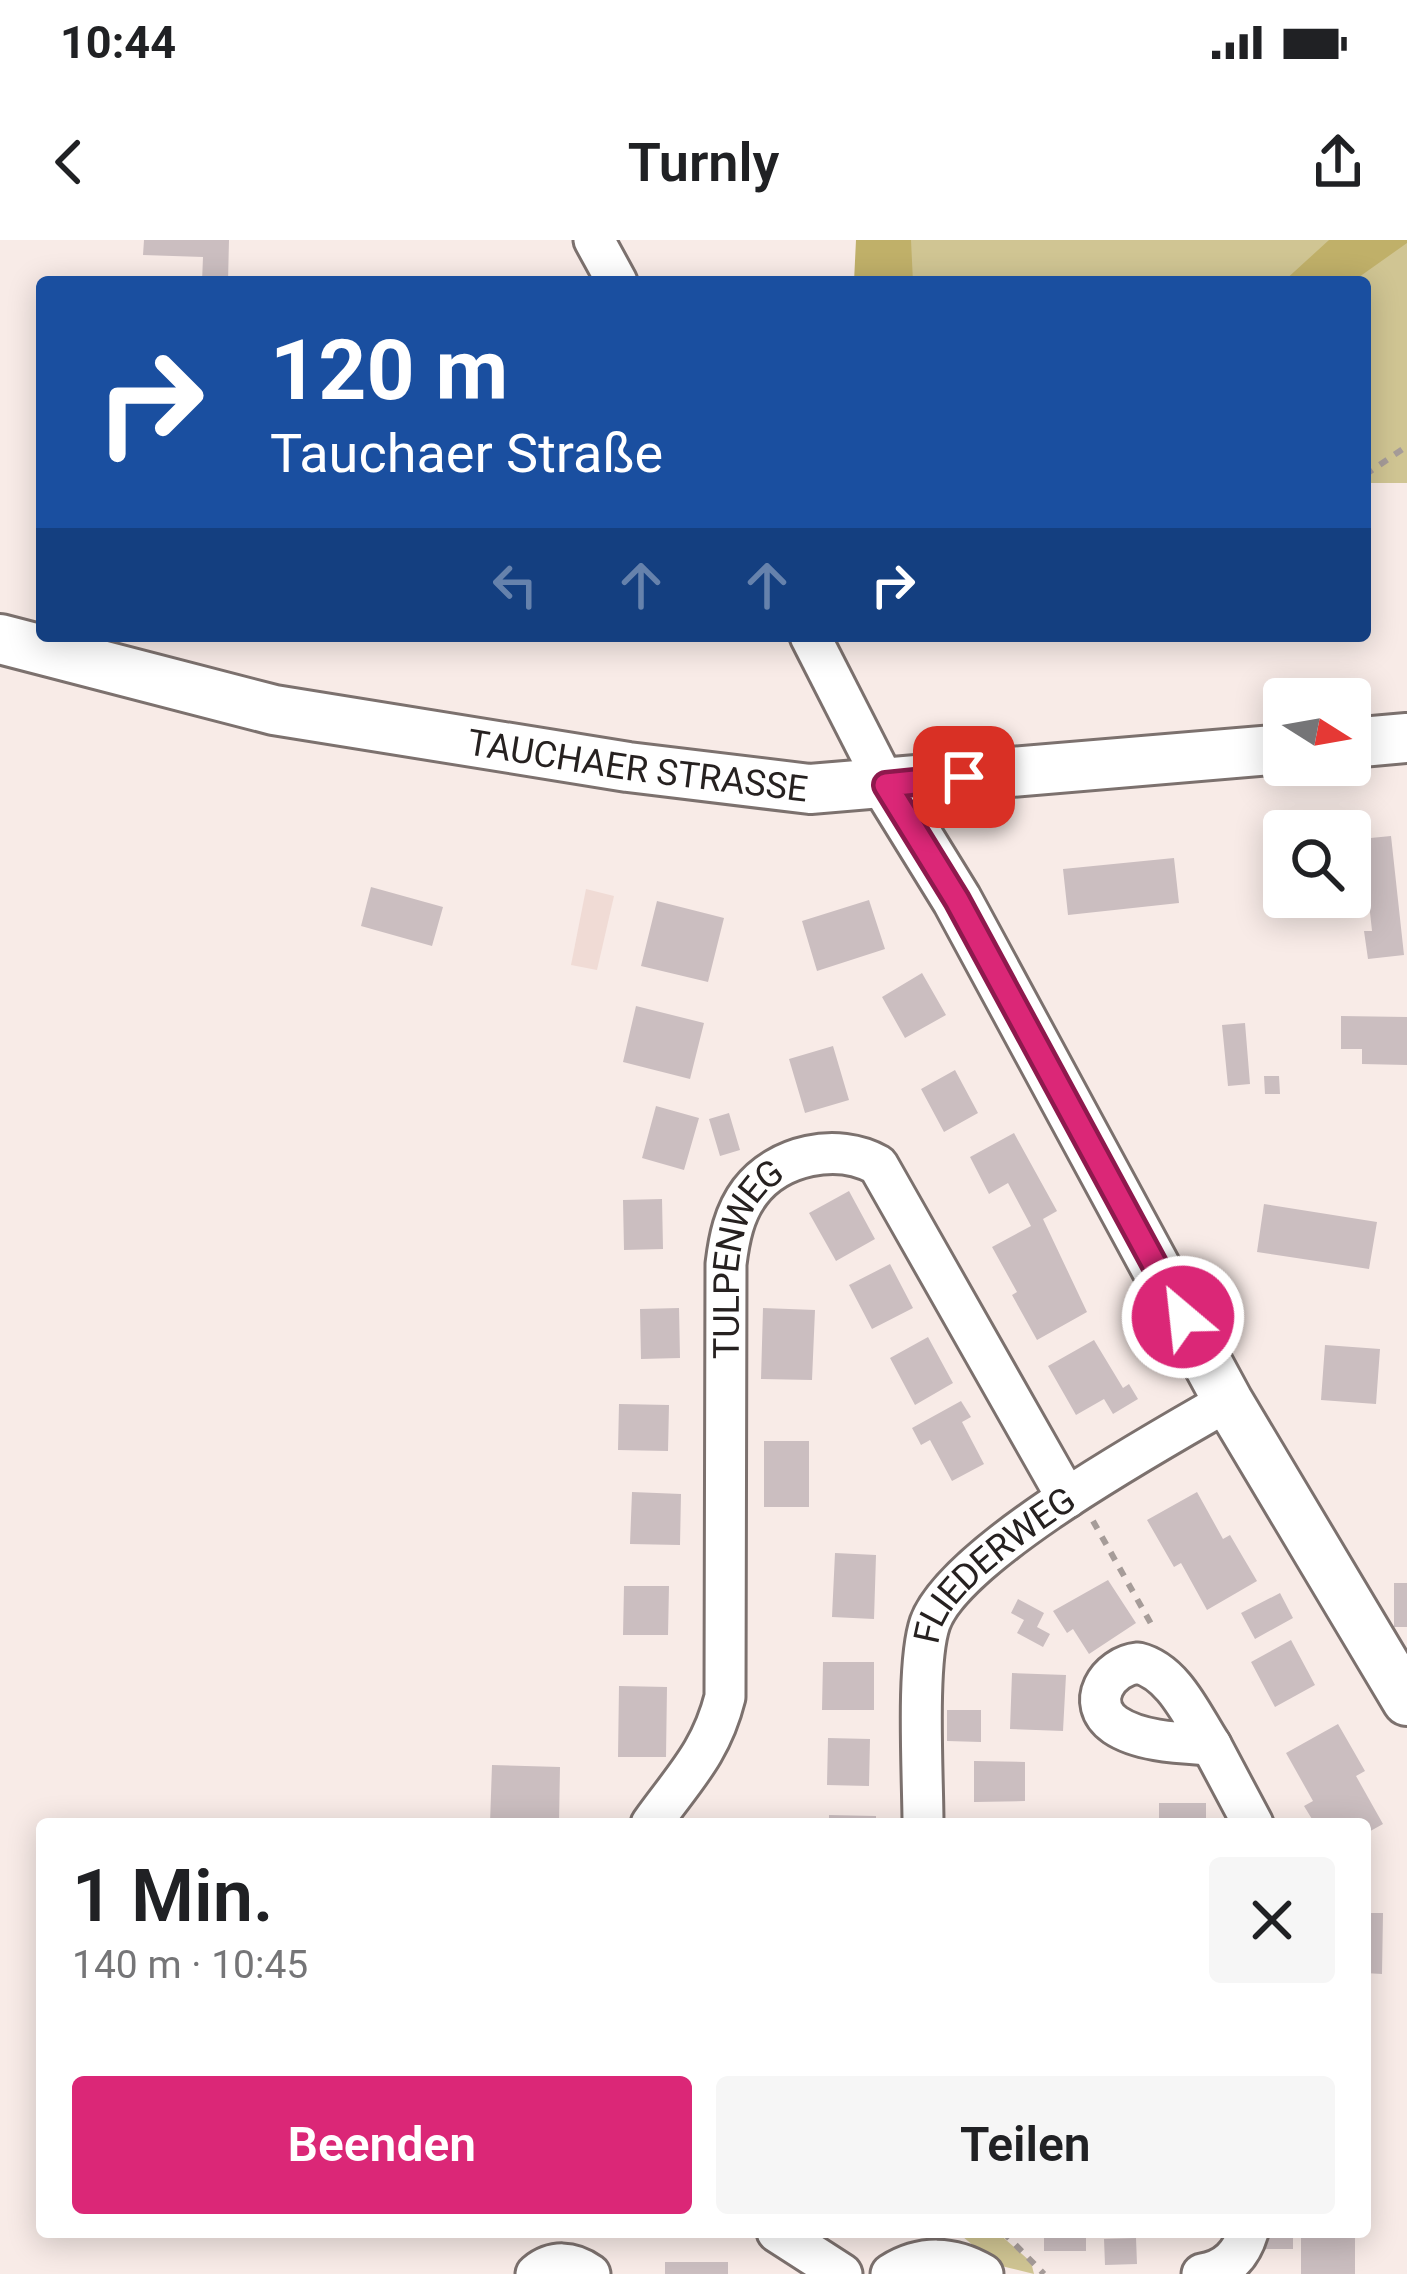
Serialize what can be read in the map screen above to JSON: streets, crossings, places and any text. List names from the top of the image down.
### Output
{
  "streets": {
    "street": ["TAUCHAER STRASSE", "TULPENWEG", "FLIEDERWEG"]
  },
  "crossings": [
    ["TULPENWEG", "FLIEDERWEG"]
  ],
  "north": "right",
  "page": {
    "status": "10:44",
    "header": "Turnly",
    "turn": ["120 m", "Tauchaer Straße"],
    "heading": ["1 Min.", "140 m · 10:45"],
    "buttons": ["Beenden", "Teilen"]
  }
}
